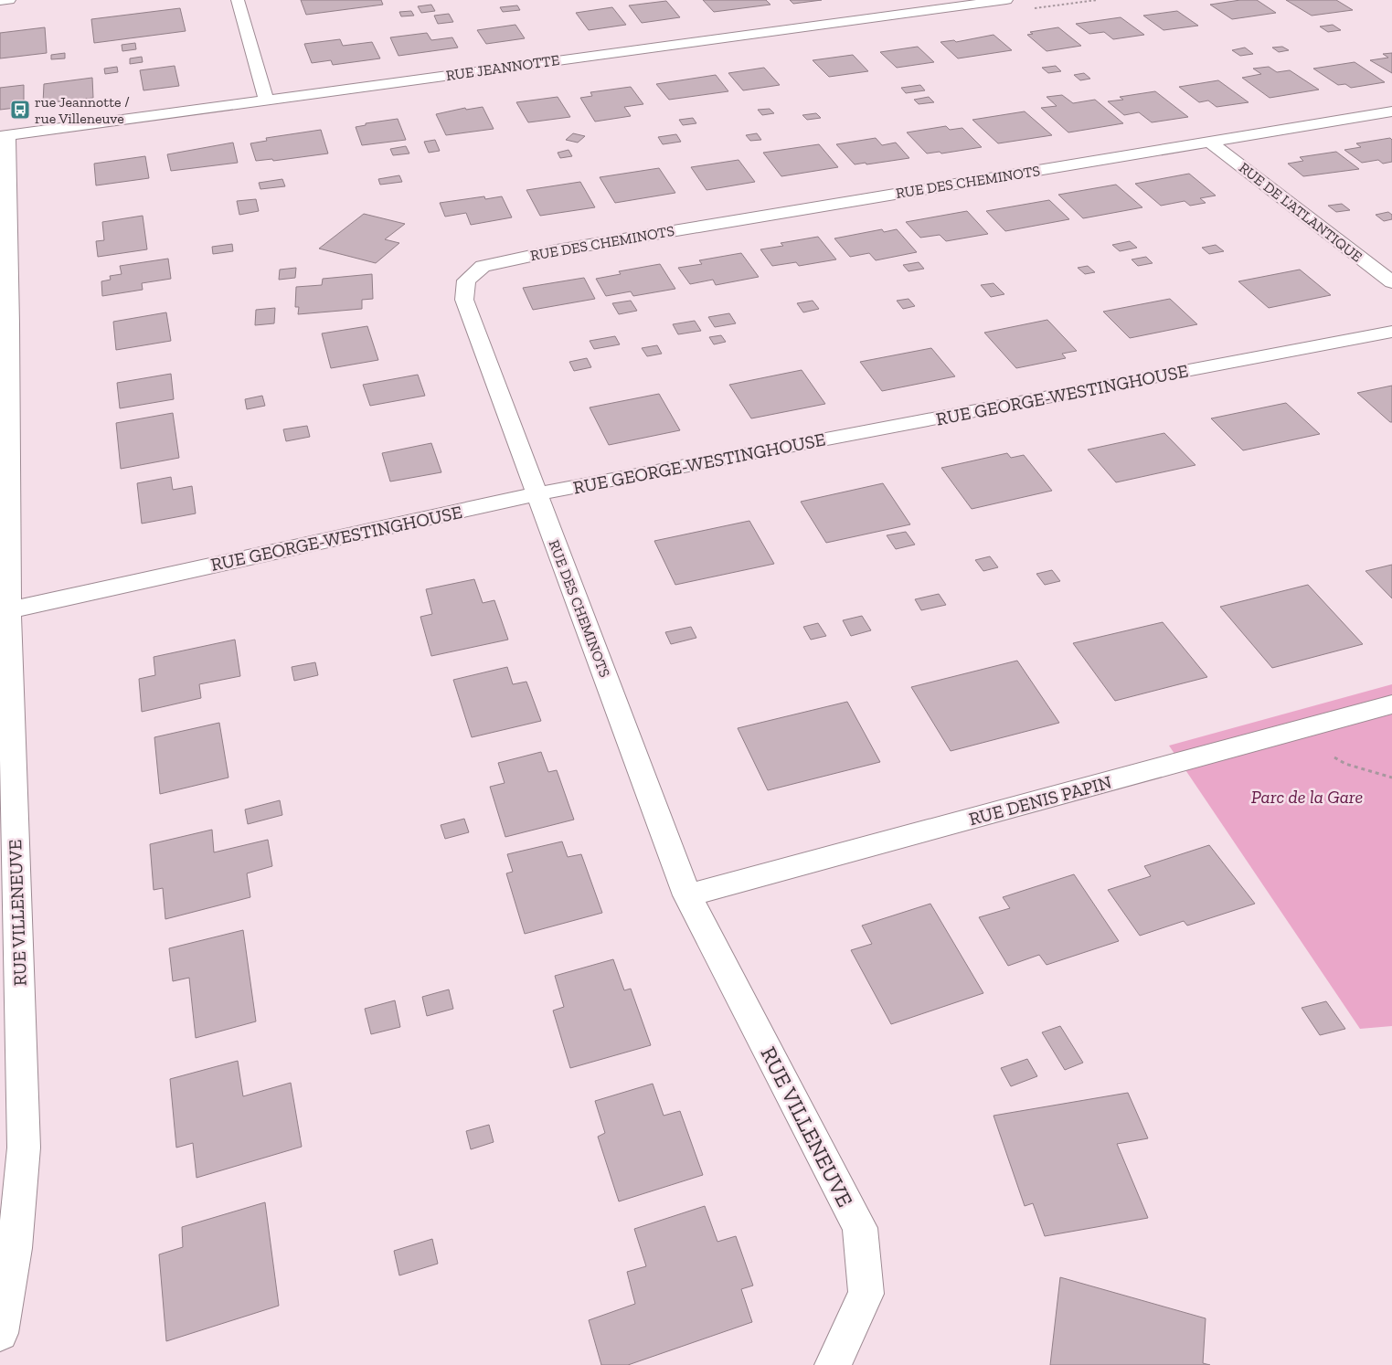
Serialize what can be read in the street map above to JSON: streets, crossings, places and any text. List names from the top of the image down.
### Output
{
  "streets": {
    "street": [
      "RUE JEANNOTTE",
      "RUE DES CHEMINOTS",
      "RUE DE L'ATLANTIQUE",
      "RUE GEORGE-WESTINGHOUSE",
      "RUE DENIS PAPIN",
      "RUE VILLENEUVE"
    ]
  },
  "crossings": [
    ["RUE JEANNOTTE", "RUE VILLENEUVE"],
    ["RUE DES CHEMINOTS", "RUE DE L'ATLANTIQUE"],
    ["RUE DES CHEMINOTS", "RUE GEORGE-WESTINGHOUSE"],
    ["RUE DES CHEMINOTS", "RUE DENIS PAPIN"],
    ["RUE DES CHEMINOTS", "RUE VILLENEUVE"],
    ["RUE GEORGE-WESTINGHOUSE", "RUE VILLENEUVE"],
    ["RUE DENIS PAPIN", "RUE VILLENEUVE"]
  ],
  "parks": ["Parc de la Gare"],
  "places": {
    "bus stop": ["rue Jeannotte / rue Villeneuve"]
  }
}
